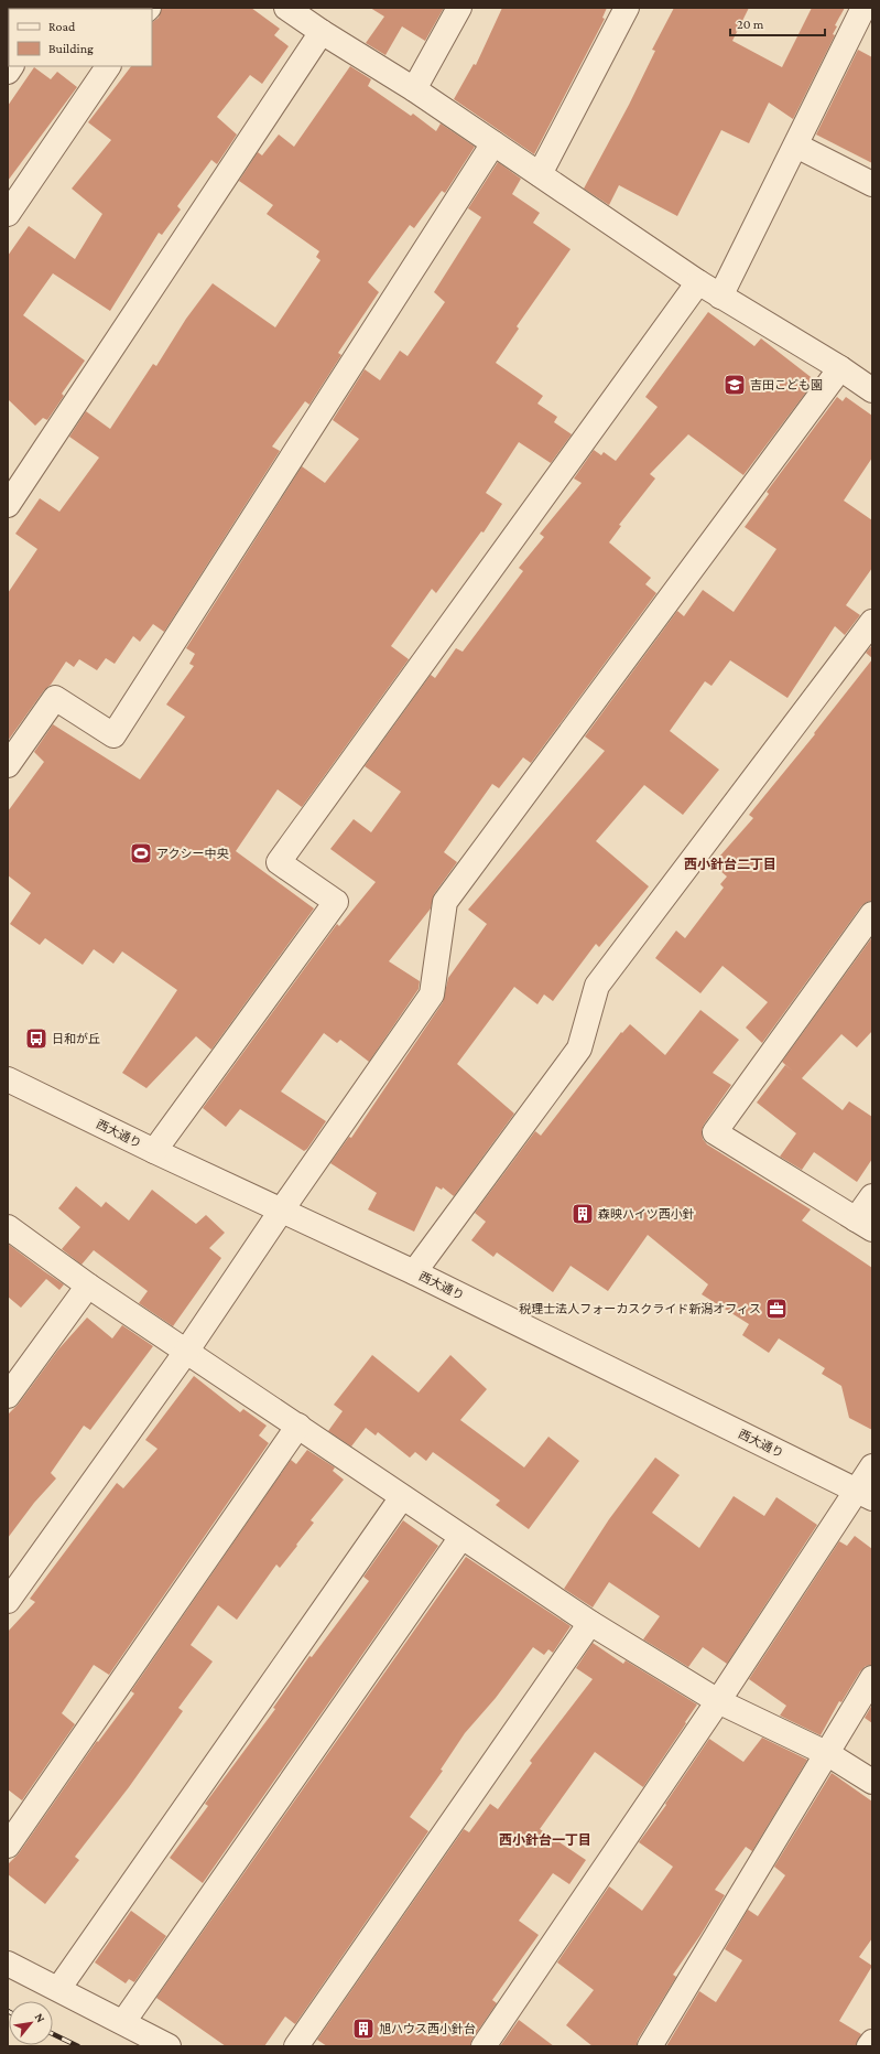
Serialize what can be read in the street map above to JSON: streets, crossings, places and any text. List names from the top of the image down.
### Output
{
  "streets": {
    "street": ["西大通り"]
  },
  "districts": ["西小針台二丁目", "西小針台一丁目"],
  "places": {
    "school or university": ["吉田こども園"],
    "sports": ["アクシー中央"],
    "bus stop": ["日和が丘"],
    "building": ["森映ハイツ西小針", "旭ハウス西小針台"],
    "office": ["税理士法人フォーカスクライド新潟オフィス"]
  },
  "legend": ["Road", "Building"],
  "scale_bar": "20 m",
  "north": "top right"
}
